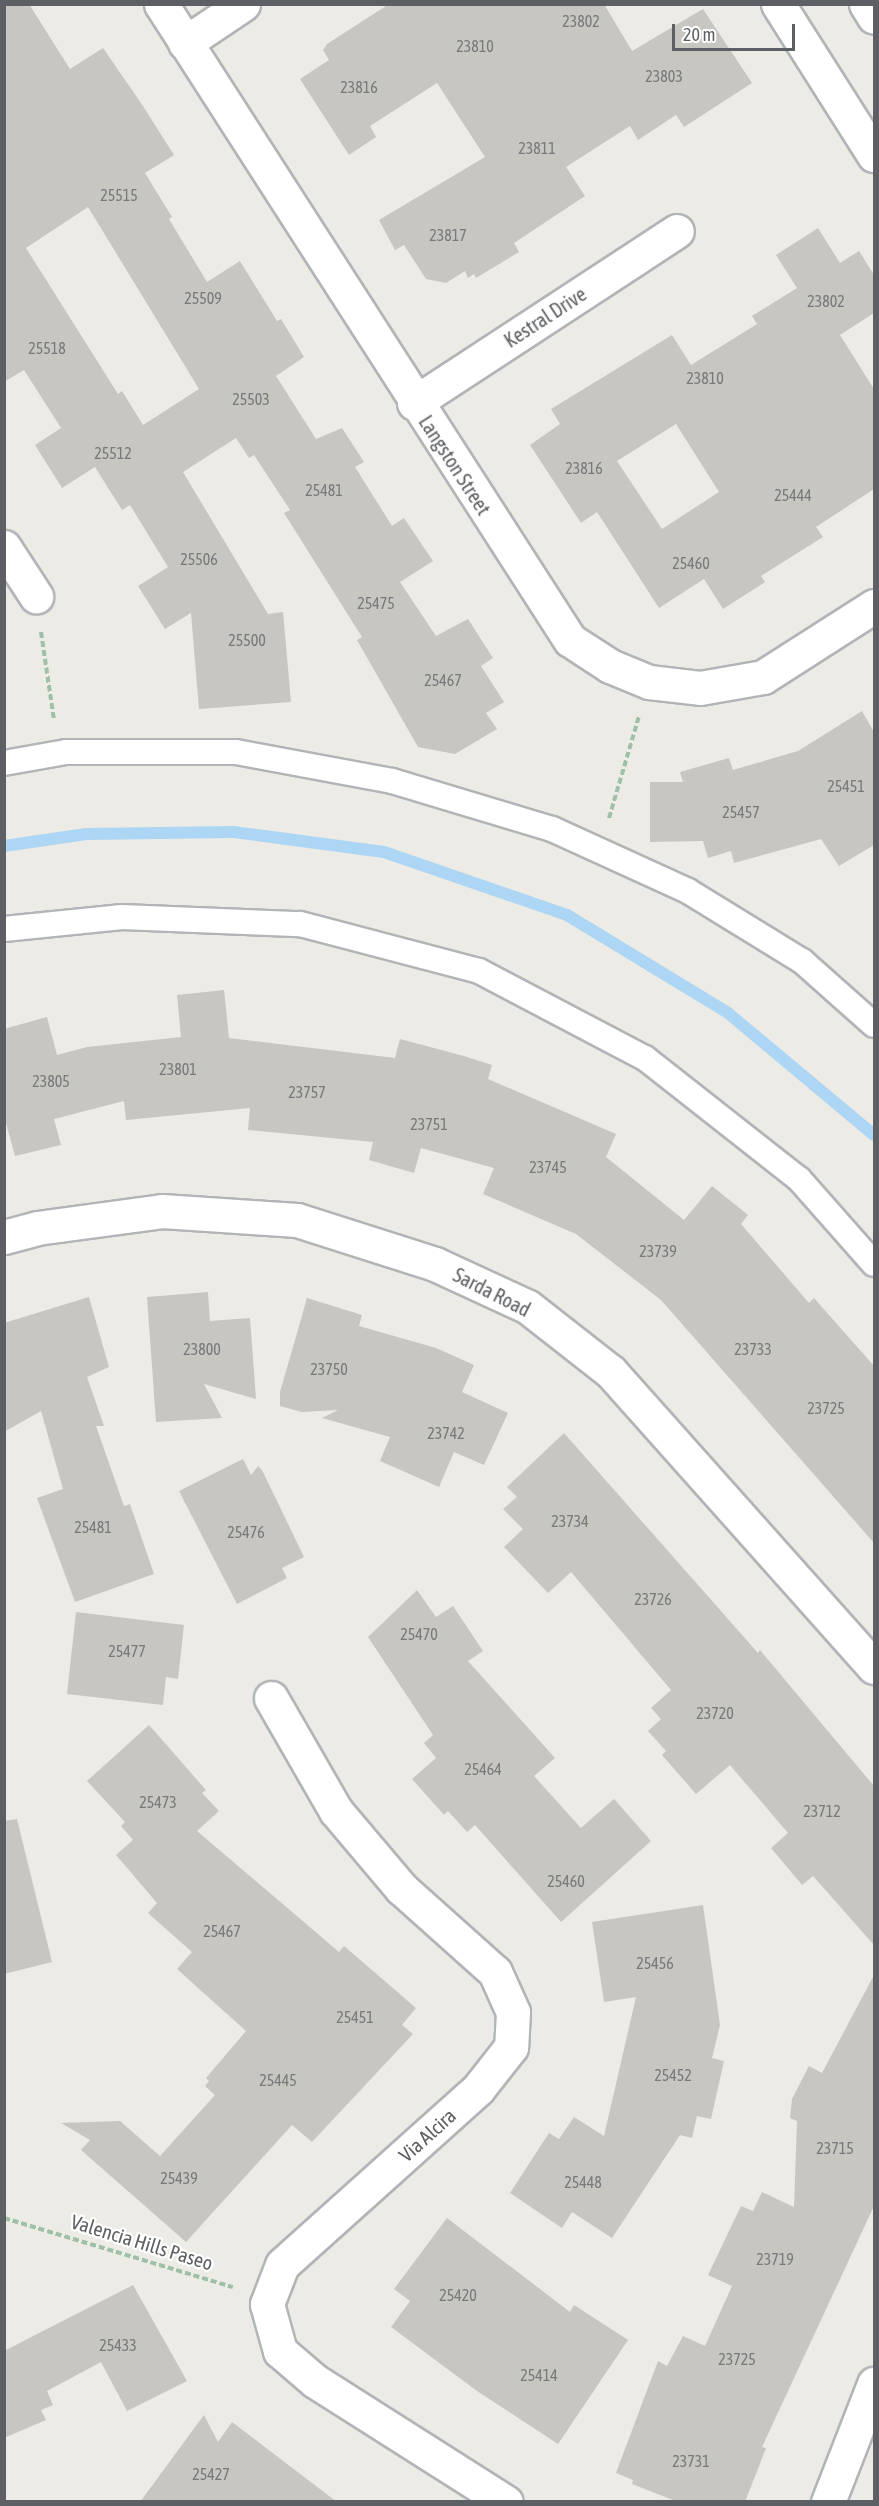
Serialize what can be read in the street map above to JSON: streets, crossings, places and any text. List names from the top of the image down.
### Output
{
  "streets": {
    "street": [
      "Kestral Drive",
      "Langston Street",
      "Sarda Road",
      "Via Alcira"
    ],
    "path": ["Valencia Hills Paseo"]
  },
  "crossings": [
    ["Kestral Drive", "Langston Street"],
    ["Via Alcira", "Valencia Hills Paseo"]
  ],
  "house_numbers": [
    "23802",
    "23810",
    "23803",
    "23816",
    "23811",
    "25515",
    "23817",
    "25509",
    "23802",
    "25518",
    "23810",
    "25503",
    "25512",
    "23816",
    "25481",
    "25444",
    "25506",
    "25460",
    "25475",
    "25500",
    "25467",
    "25451",
    "25457",
    "23801",
    "23805",
    "23757",
    "23751",
    "23745",
    "23739",
    "23800",
    "23733",
    "23750",
    "23725",
    "23742",
    "23734",
    "25481",
    "25476",
    "23726",
    "25470",
    "25477",
    "23720",
    "25464",
    "25473",
    "23712",
    "25460",
    "25467",
    "25456",
    "25451",
    "25452",
    "25445",
    "23715",
    "25439",
    "25448",
    "23719",
    "25420",
    "25433",
    "23725",
    "25414",
    "23731",
    "25427"
  ],
  "scale_bar": "20 m"
}
